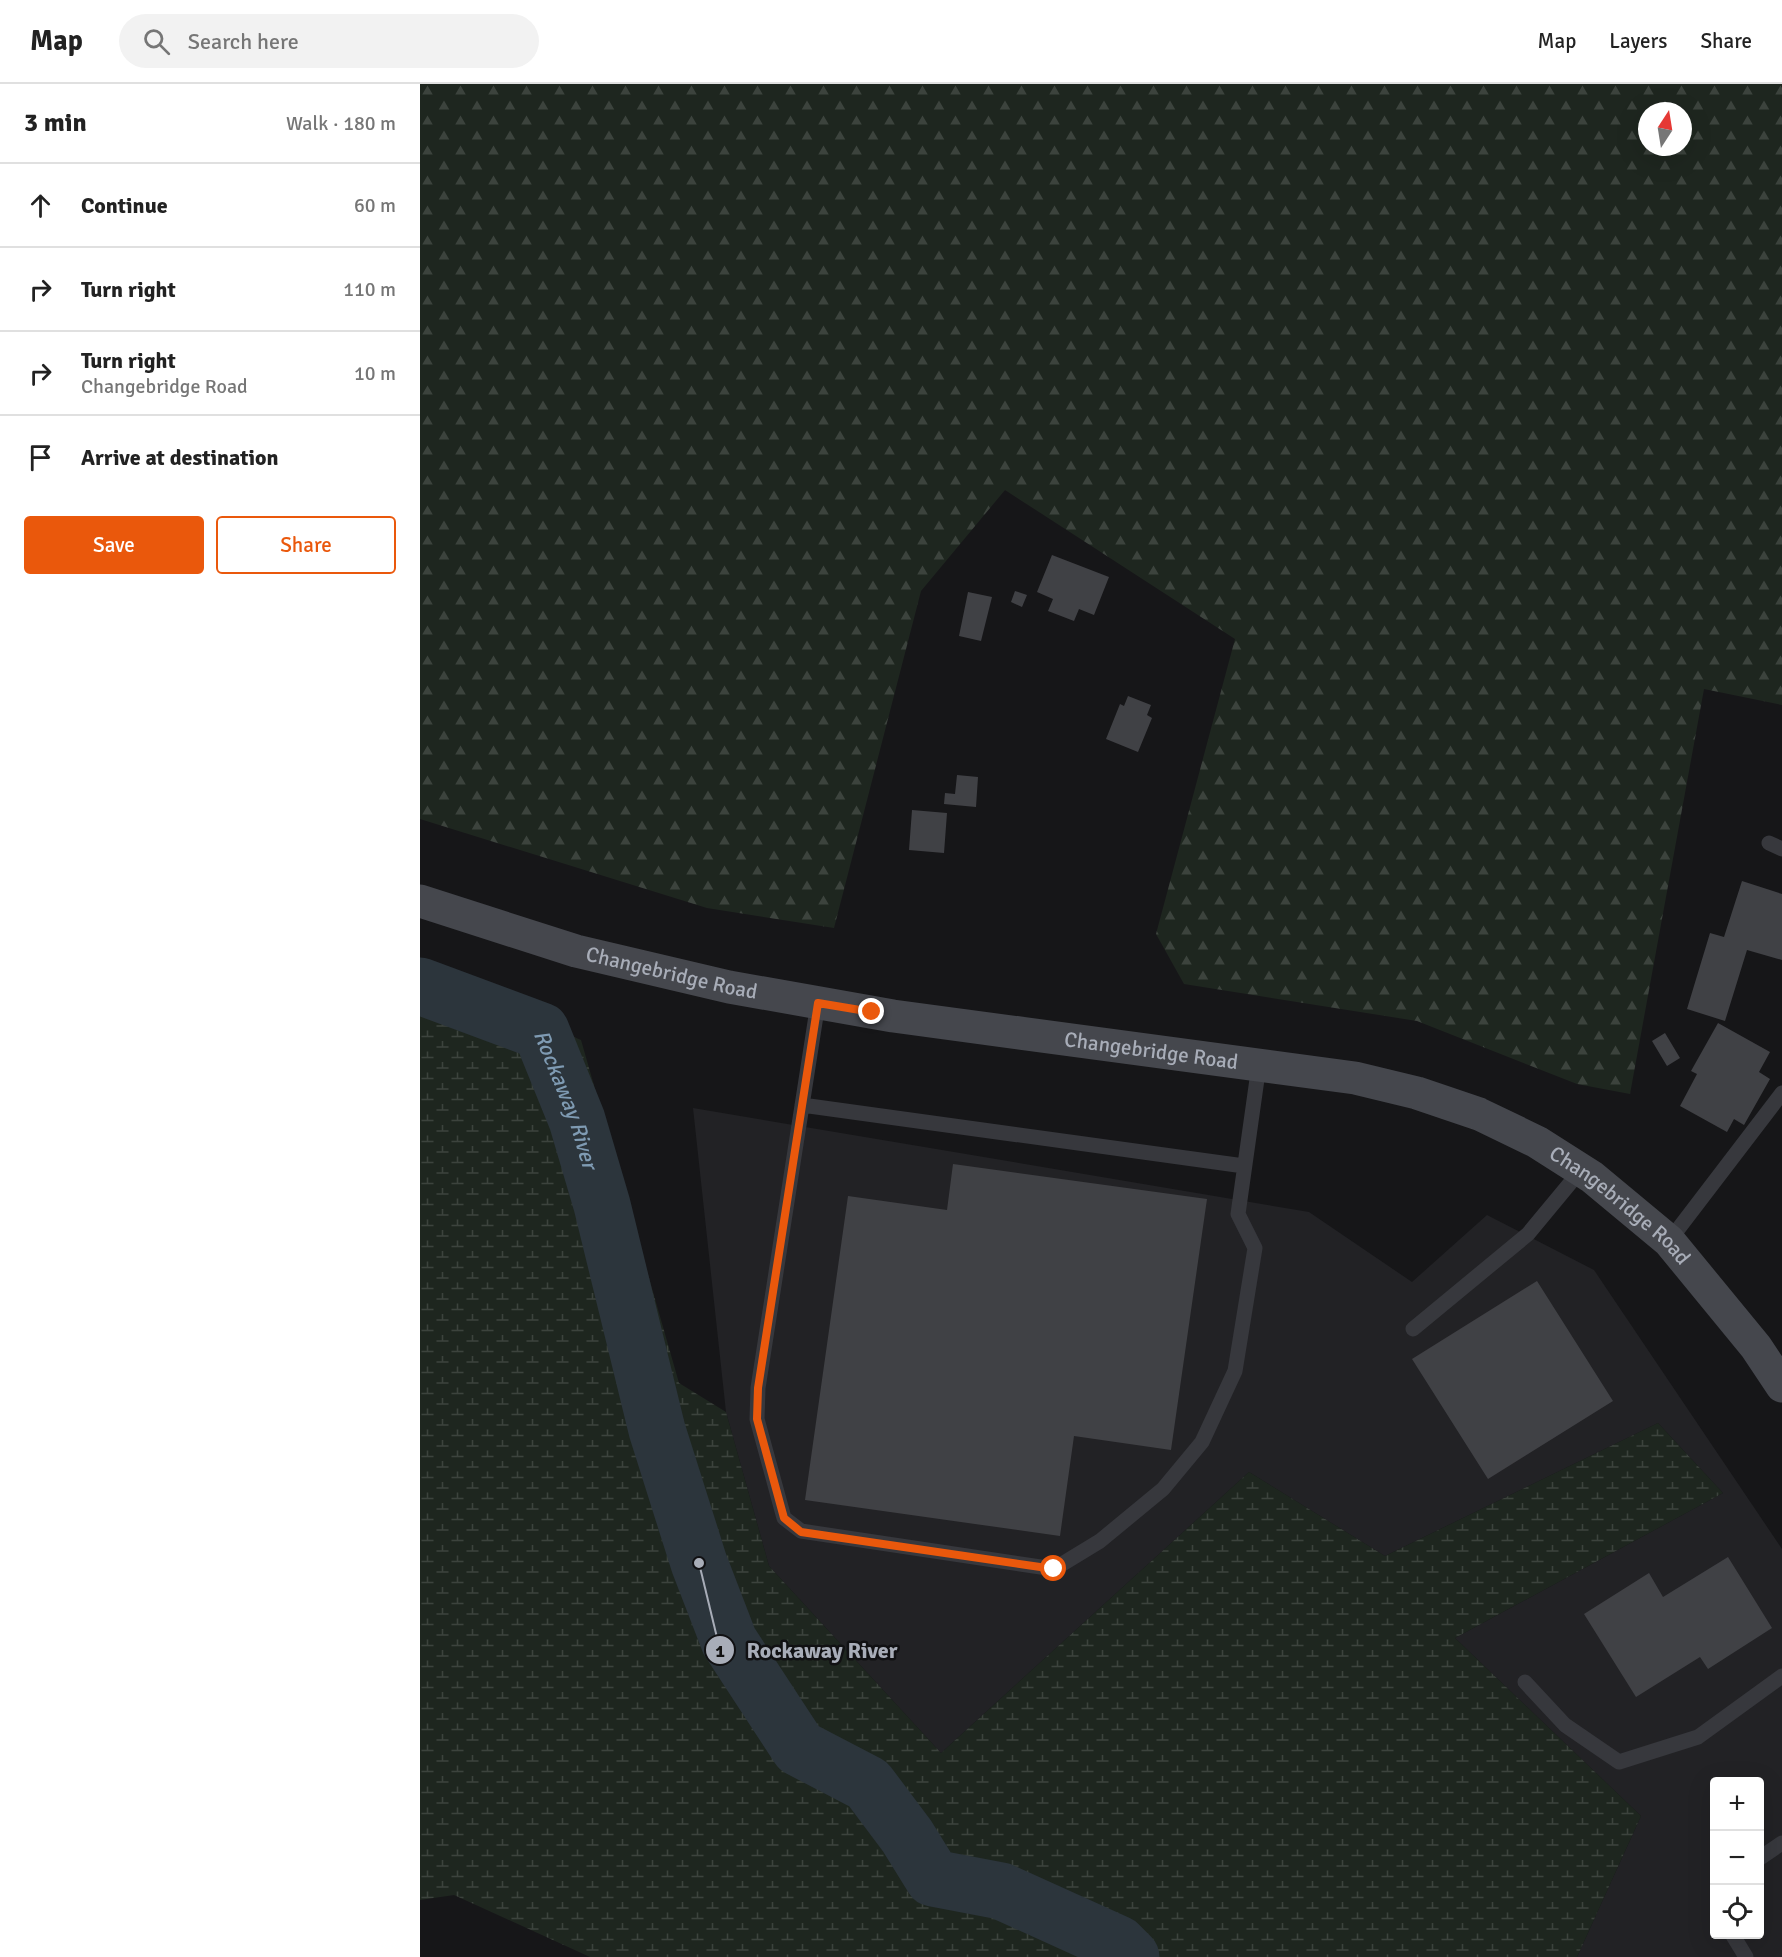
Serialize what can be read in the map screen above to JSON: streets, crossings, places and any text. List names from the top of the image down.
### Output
{
  "streets": {
    "main road": ["Changebridge Road"]
  },
  "water": ["Rockaway River"],
  "places": ["Rockaway River"],
  "north": "top",
  "page": {
    "header": "Map",
    "search": "Search here",
    "nav": ["Map", "Layers", "Share"],
    "heading": ["3 min", "Walk · 180 m"],
    "list": [
      ["Continue", "60 m"],
      ["Turn right", "110 m"],
      ["Turn right", "Changebridge Road", "10 m"],
      "Arrive at destination"
    ],
    "buttons": ["Save", "Share"],
    "map_buttons": ["+", "−"]
  }
}
